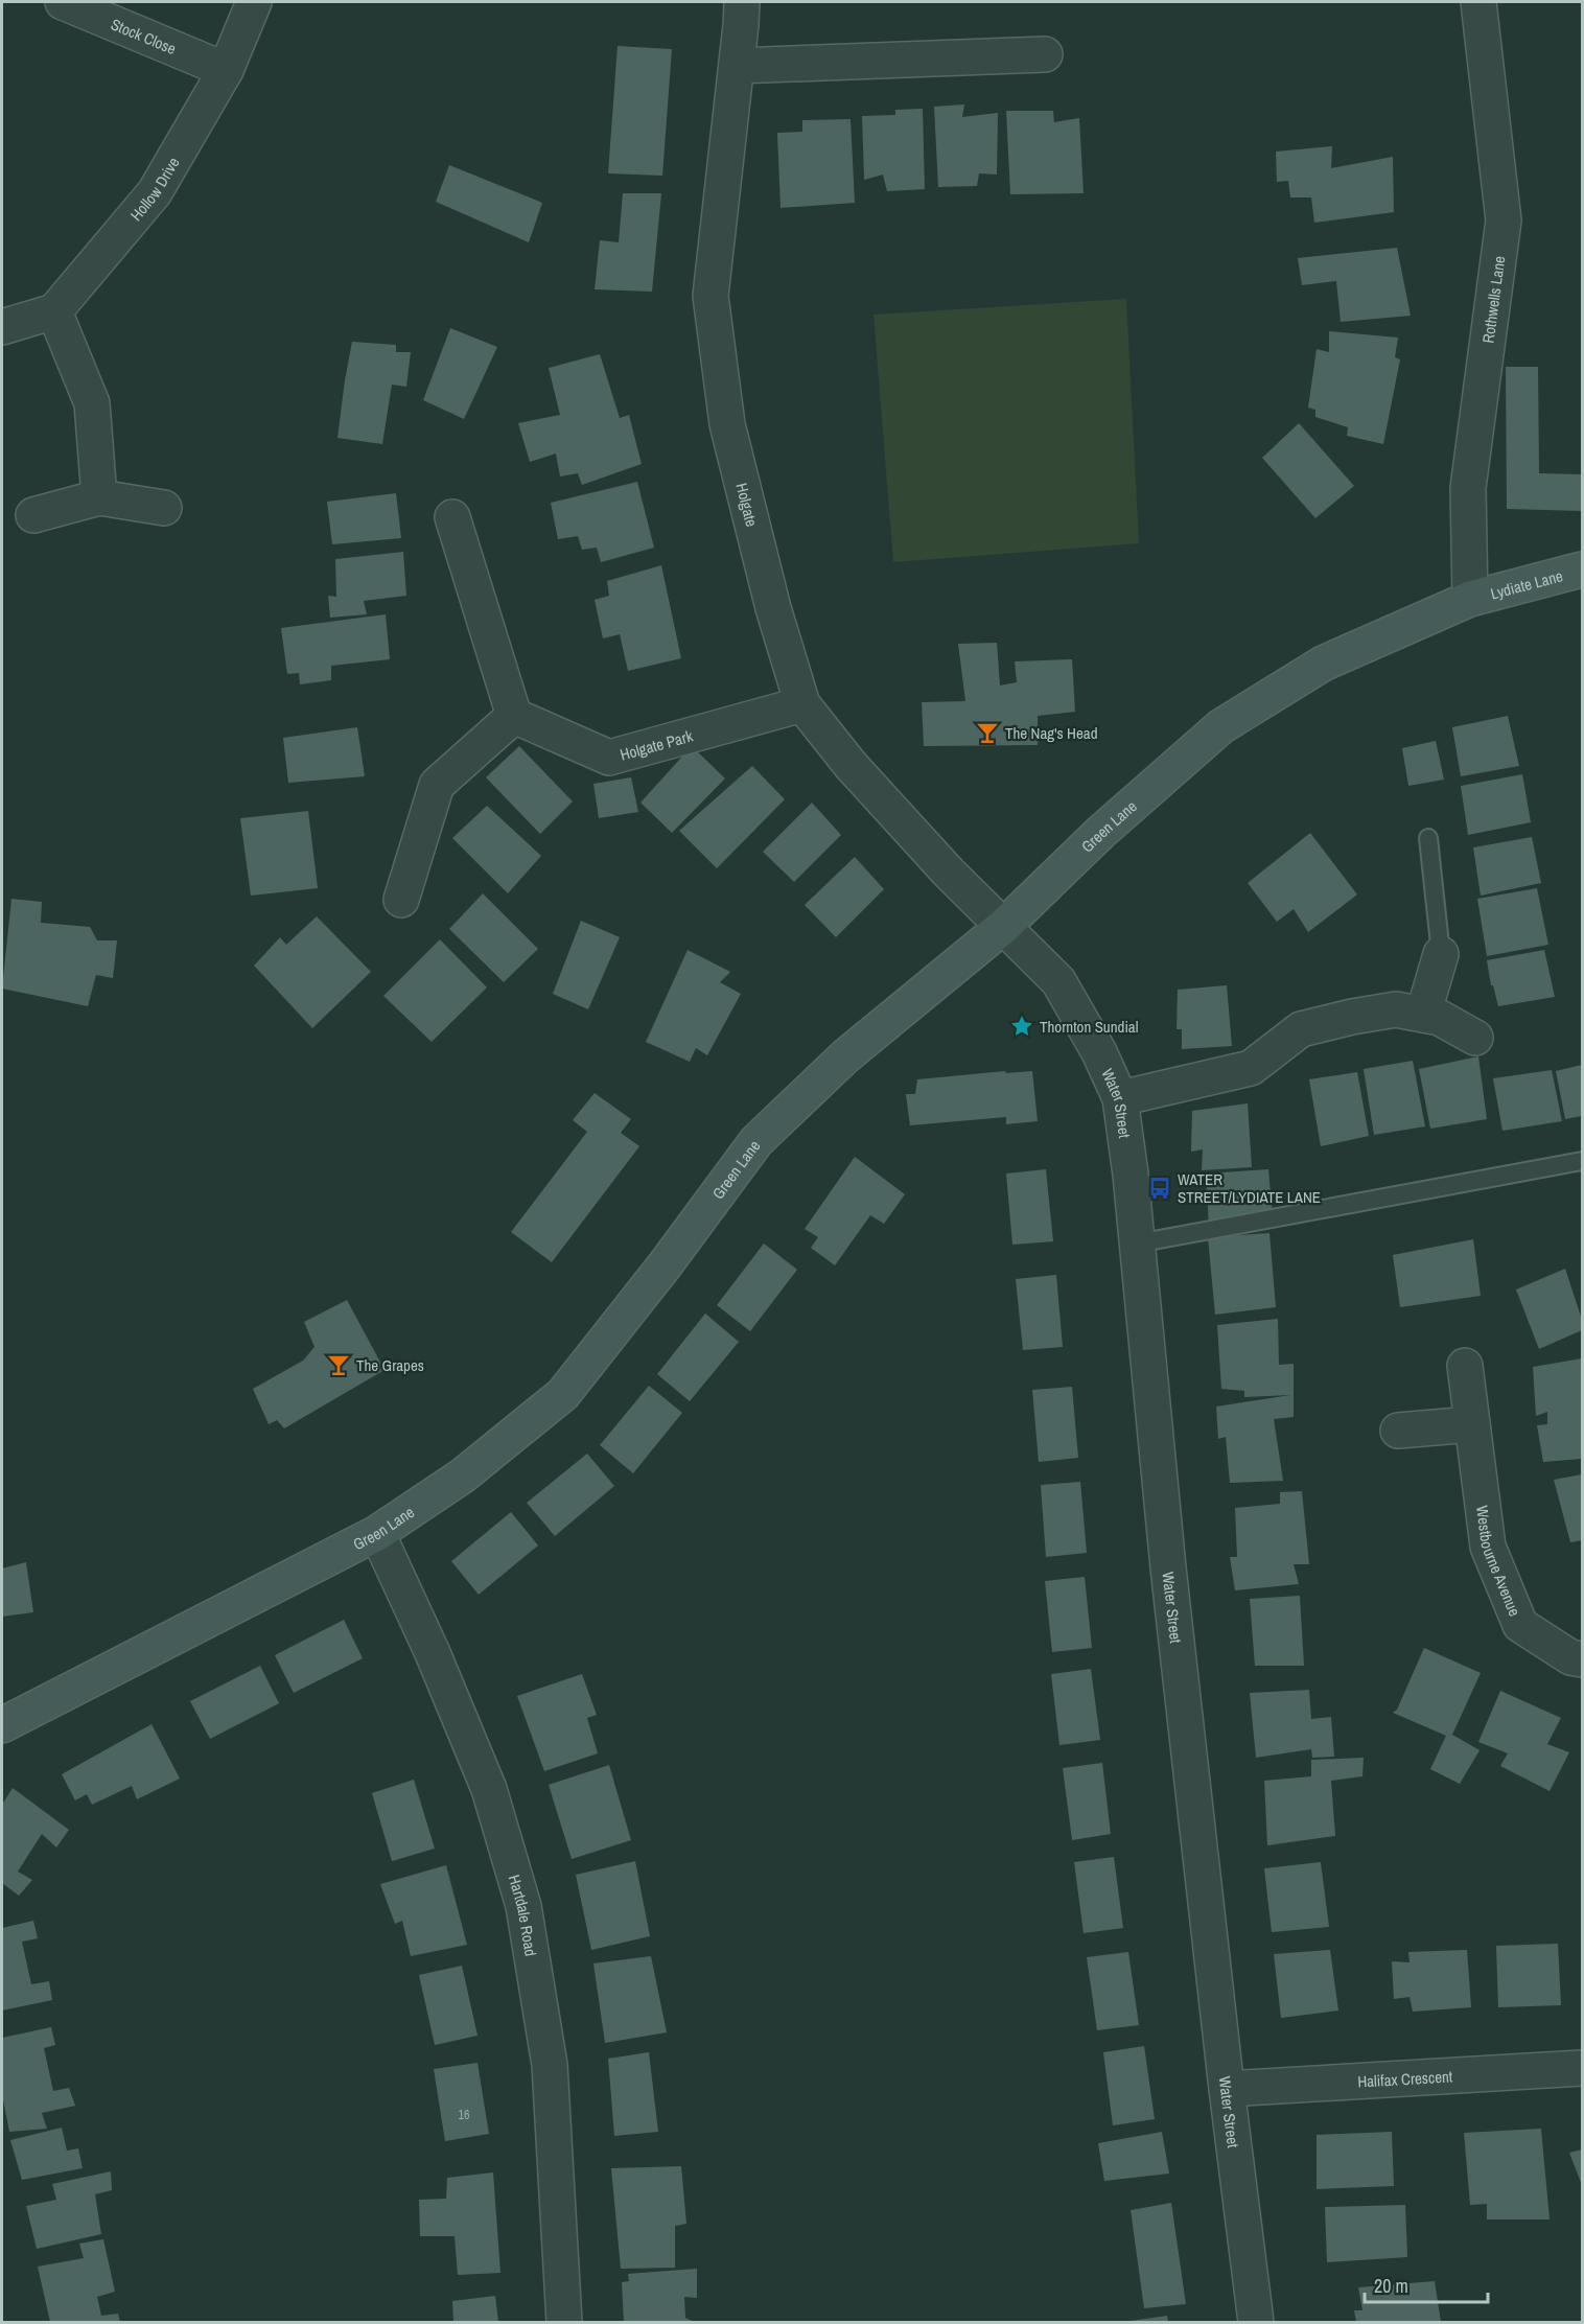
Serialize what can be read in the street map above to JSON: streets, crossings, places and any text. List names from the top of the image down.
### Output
{
  "streets": {
    "main road": ["Lydiate Lane", "Green Lane"],
    "street": [
      "Stock Close",
      "Hollow Drive",
      "Rothwells Lane",
      "Holgate",
      "Holgate Park",
      "Water Street",
      "Westbourne Avenue",
      "Hartdale Road",
      "Halifax Crescent"
    ]
  },
  "crossings": [
    ["Stock Close", "Hollow Drive"],
    ["Rothwells Lane", "Lydiate Lane"],
    ["Rothwells Lane", "Green Lane"],
    ["Holgate", "Holgate Park"],
    ["Holgate", "Green Lane"],
    ["Holgate", "Water Street"],
    ["Lydiate Lane", "Green Lane"],
    ["Green Lane", "Water Street"],
    ["Green Lane", "Hartdale Road"],
    ["Water Street", "Halifax Crescent"]
  ],
  "places": {
    "bar": ["The Nag's Head", "The Grapes"],
    "place": ["Thornton Sundial"],
    "bus stop": ["WATER STREET/LYDIATE LANE"]
  },
  "house_numbers": ["16"],
  "scale_bar": "20 m"
}
